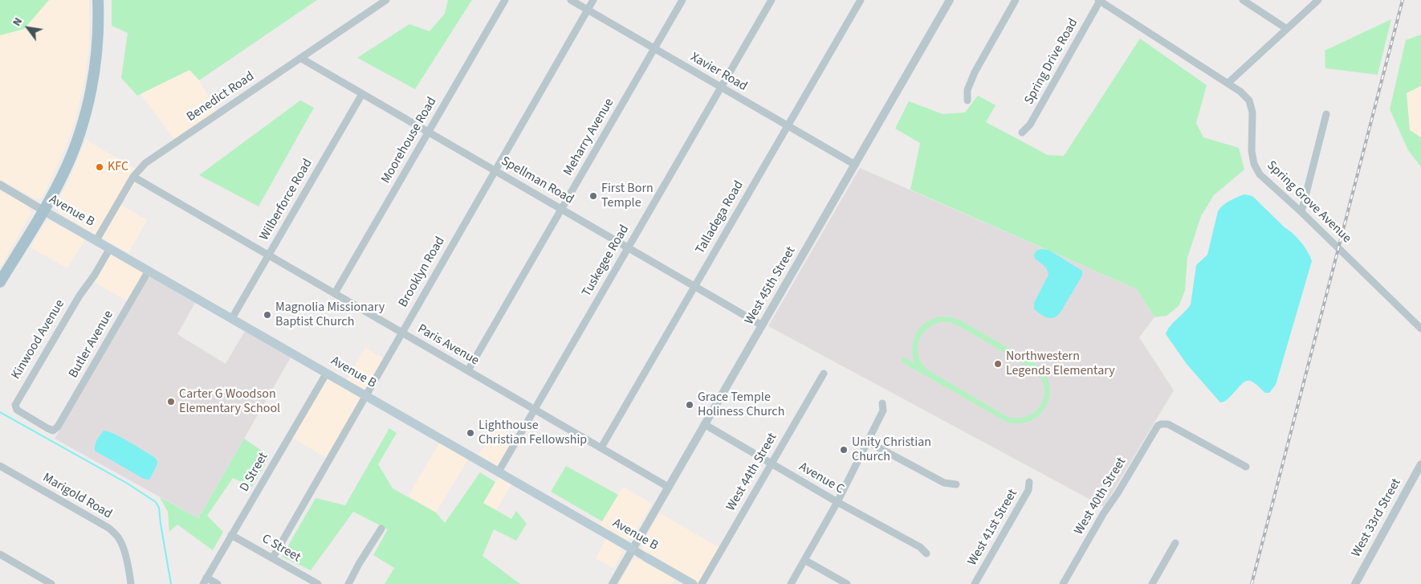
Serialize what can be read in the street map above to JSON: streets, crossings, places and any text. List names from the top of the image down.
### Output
{
  "streets": {
    "main road": ["Avenue B"],
    "street": [
      "Spring Drive Road",
      "Xavier Road",
      "Benedict Road",
      "Meharry Avenue",
      "Moorehouse Road",
      "Spellman Road",
      "Wilberforce Road",
      "Spring Grove Avenue",
      "Talladega Road",
      "Tuskegee Road",
      "Brooklyn Road",
      "West 45th Street",
      "Kinwood Avenue",
      "Butler Avenue",
      "Paris Avenue",
      "D Street",
      "West 44th Street",
      "Avenue C",
      "Marigold Road",
      "West 40th Street",
      "West 33rd Street",
      "West 41st Street",
      "C Street"
    ]
  },
  "crossings": [
    ["Spring Drive Road", "Spring Grove Avenue"],
    ["Xavier Road", "Meharry Avenue"],
    ["Xavier Road", "Talladega Road"],
    ["Xavier Road", "Tuskegee Road"],
    ["Xavier Road", "Brooklyn Road"],
    ["Xavier Road", "West 45th Street"],
    ["Benedict Road", "Spellman Road"],
    ["Benedict Road", "Avenue B"],
    ["Benedict Road", "Paris Avenue"],
    ["Meharry Avenue", "Spellman Road"],
    ["Meharry Avenue", "Paris Avenue"],
    ["Moorehouse Road", "Spellman Road"],
    ["Moorehouse Road", "Paris Avenue"],
    ["Spellman Road", "Wilberforce Road"],
    ["Spellman Road", "Talladega Road"],
    ["Spellman Road", "Tuskegee Road"],
    ["Spellman Road", "Brooklyn Road"],
    ["Spellman Road", "West 45th Street"],
    ["Wilberforce Road", "Avenue B"],
    ["Wilberforce Road", "Paris Avenue"],
    ["Avenue B", "Tuskegee Road"],
    ["Avenue B", "Brooklyn Road"],
    ["Avenue B", "West 45th Street"],
    ["Avenue B", "Kinwood Avenue"],
    ["Avenue B", "Butler Avenue"],
    ["Avenue B", "D Street"],
    ["Talladega Road", "Paris Avenue"],
    ["Tuskegee Road", "Paris Avenue"],
    ["Brooklyn Road", "Paris Avenue"],
    ["Brooklyn Road", "C Street"],
    ["West 45th Street", "Paris Avenue"],
    ["West 45th Street", "Avenue C"],
    ["Kinwood Avenue", "Butler Avenue"],
    ["D Street", "C Street"],
    ["West 44th Street", "Avenue C"]
  ],
  "places": [
    "KFC",
    "First Born Temple",
    "Magnolia Missionary Baptist Church",
    "Northwestern Legends Elementary",
    "Carter G Woodson Elementary School",
    "Grace Temple Holiness Church",
    "Lighthouse Christian Fellowship",
    "Unity Christian Church"
  ],
  "north": "top left"
}
